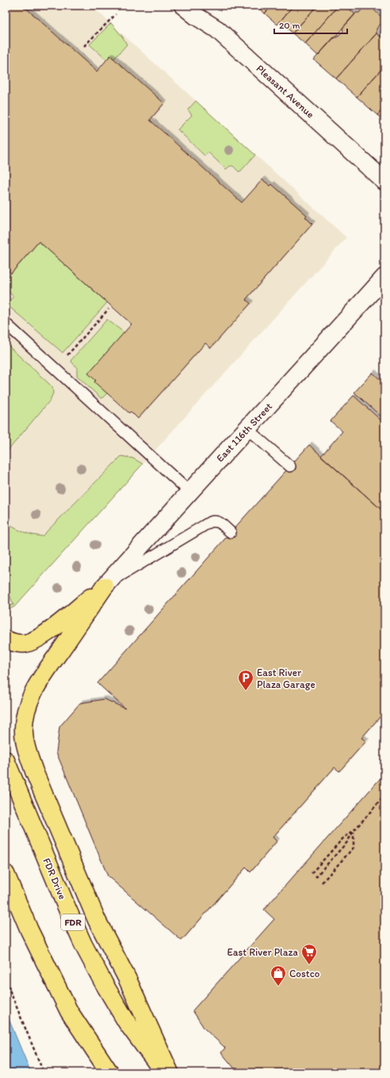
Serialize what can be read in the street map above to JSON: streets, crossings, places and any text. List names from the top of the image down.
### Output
{
  "streets": {
    "highway": ["FDR Drive", "FDR"],
    "street": ["Pleasant Avenue", "East 116th Street"]
  },
  "places": {
    "parking": ["East River Plaza Garage"],
    "supermarket": ["East River Plaza"],
    "shop": ["Costco"]
  },
  "scale_bar": "20 m"
}
